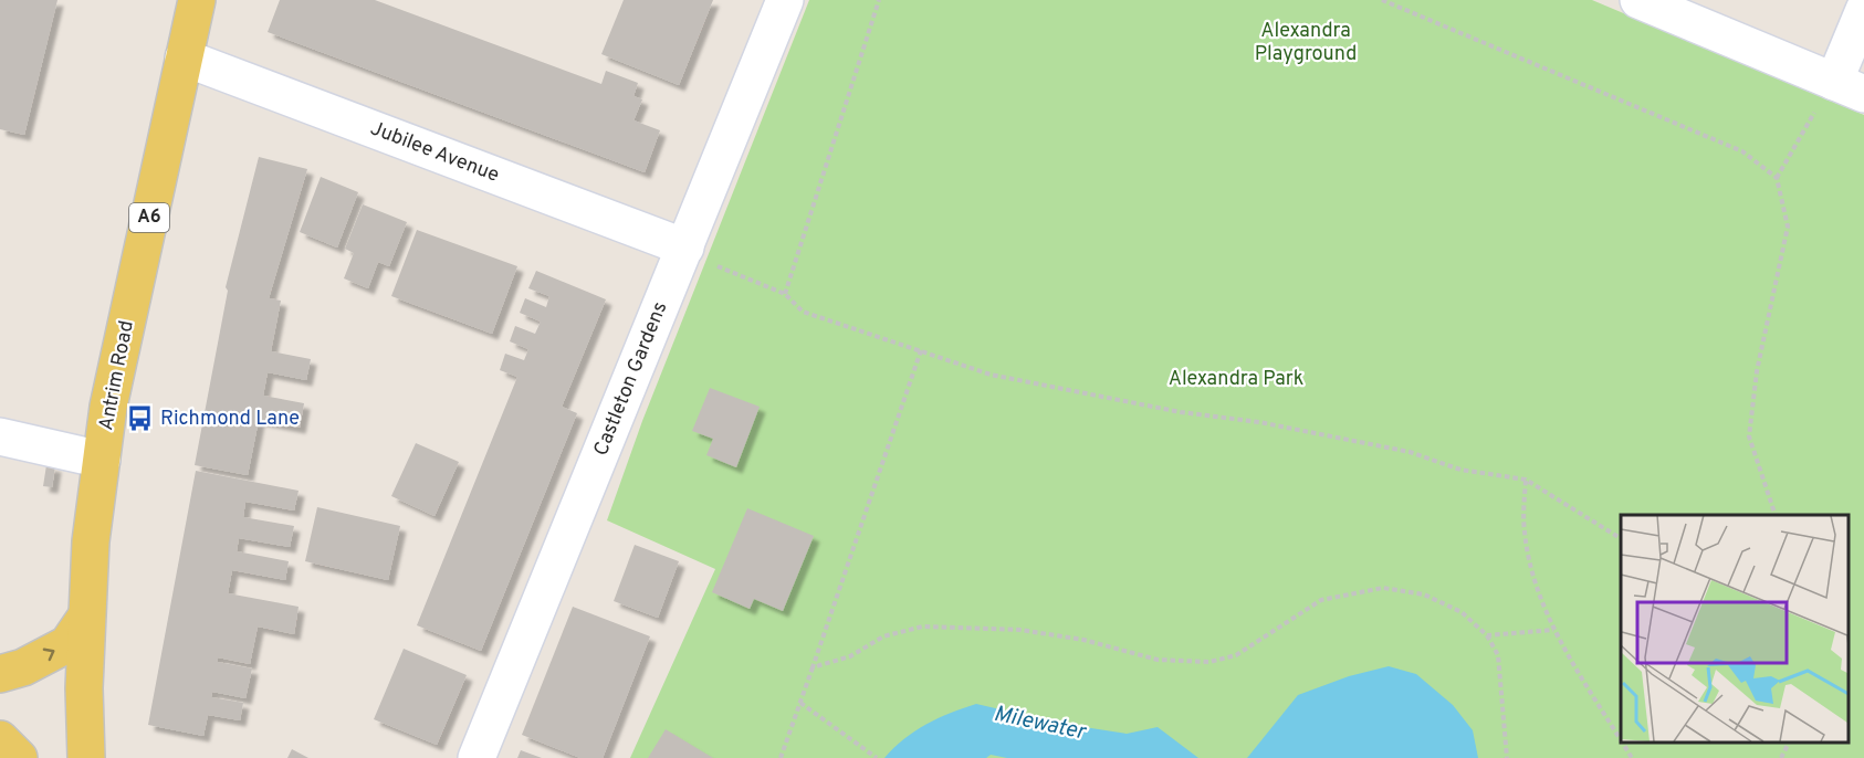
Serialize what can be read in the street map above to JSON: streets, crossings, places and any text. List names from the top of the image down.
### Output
{
  "streets": {
    "main road": ["A6", "Antrim Road"],
    "street": ["Jubilee Avenue", "Castleton Gardens"]
  },
  "crossings": [
    ["Jubilee Avenue", "Antrim Road"],
    ["Jubilee Avenue", "Castleton Gardens"]
  ],
  "water": ["Milewater"],
  "parks": ["Alexandra Playground", "Alexandra Park"],
  "places": {
    "bus stop": ["Richmond Lane"]
  }
}
